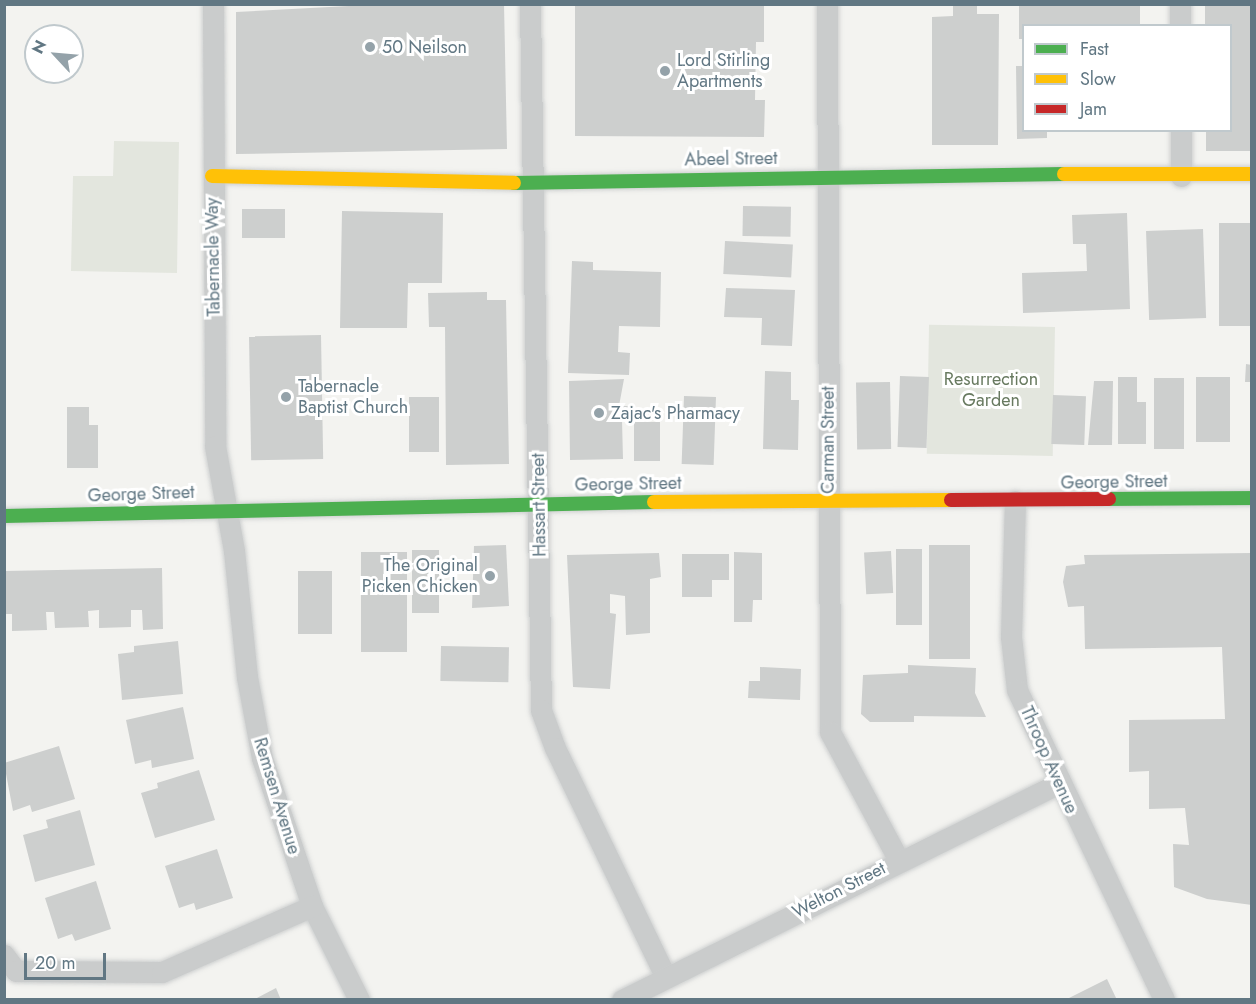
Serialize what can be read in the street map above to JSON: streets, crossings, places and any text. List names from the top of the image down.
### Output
{
  "streets": {
    "street": [
      "Abeel Street",
      "Tabernacle Way",
      "Carman Street",
      "George Street",
      "Hassart Street",
      "Throop Avenue",
      "Remsen Avenue",
      "Welton Street"
    ]
  },
  "crossings": [
    ["Abeel Street", "Tabernacle Way"],
    ["Abeel Street", "Carman Street"],
    ["Abeel Street", "Hassart Street"],
    ["Tabernacle Way", "George Street"],
    ["Tabernacle Way", "Remsen Avenue"],
    ["Carman Street", "George Street"],
    ["Carman Street", "Welton Street"],
    ["George Street", "Hassart Street"],
    ["George Street", "Throop Avenue"],
    ["George Street", "Remsen Avenue"],
    ["Hassart Street", "Welton Street"],
    ["Throop Avenue", "Welton Street"]
  ],
  "parks": ["Resurrection Garden"],
  "places": [
    "50 Neilson",
    "Lord Stirling Apartments",
    "Tabernacle Baptist Church",
    "Zajac's Pharmacy",
    "The Original Picken Chicken"
  ],
  "legend": ["Fast", "Slow", "Jam"],
  "scale_bar": "20 m",
  "north": "top left"
}
